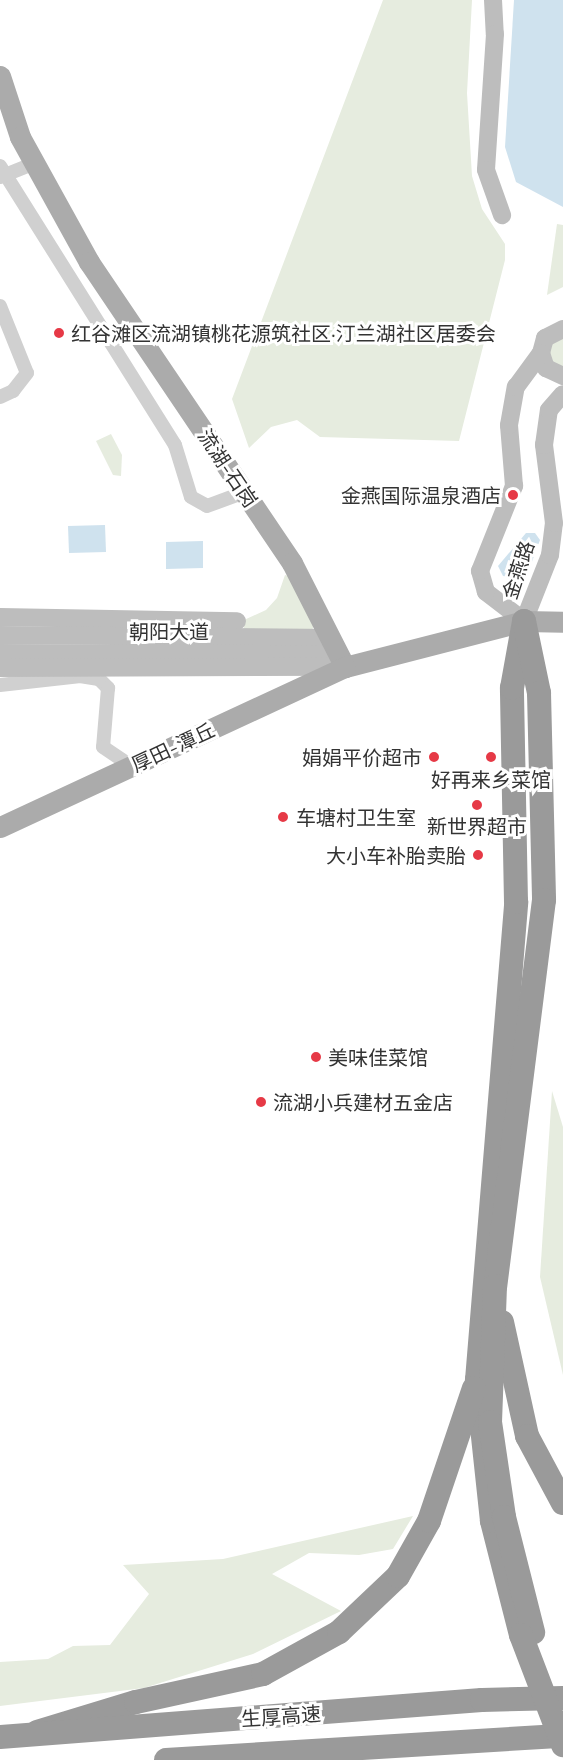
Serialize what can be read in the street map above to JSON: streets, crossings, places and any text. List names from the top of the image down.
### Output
{
  "streets": {
    "highway": ["生厚高速"],
    "main road": ["流湖-石岗", "厚田-潭丘"],
    "street": ["金燕路", "朝阳大道"]
  },
  "crossings": [
    ["流湖-石岗", "朝阳大道"],
    ["流湖-石岗", "厚田-潭丘"],
    ["朝阳大道", "厚田-潭丘"]
  ],
  "places": [
    "红谷滩区流湖镇桃花源筑社区·汀兰湖社区居委会",
    "金燕国际温泉酒店",
    "娟娟平价超市",
    "好再来乡菜馆",
    "新世界超市",
    "车塘村卫生室",
    "大小车补胎卖胎",
    "美味佳菜馆",
    "流湖小兵建材五金店"
  ]
}
